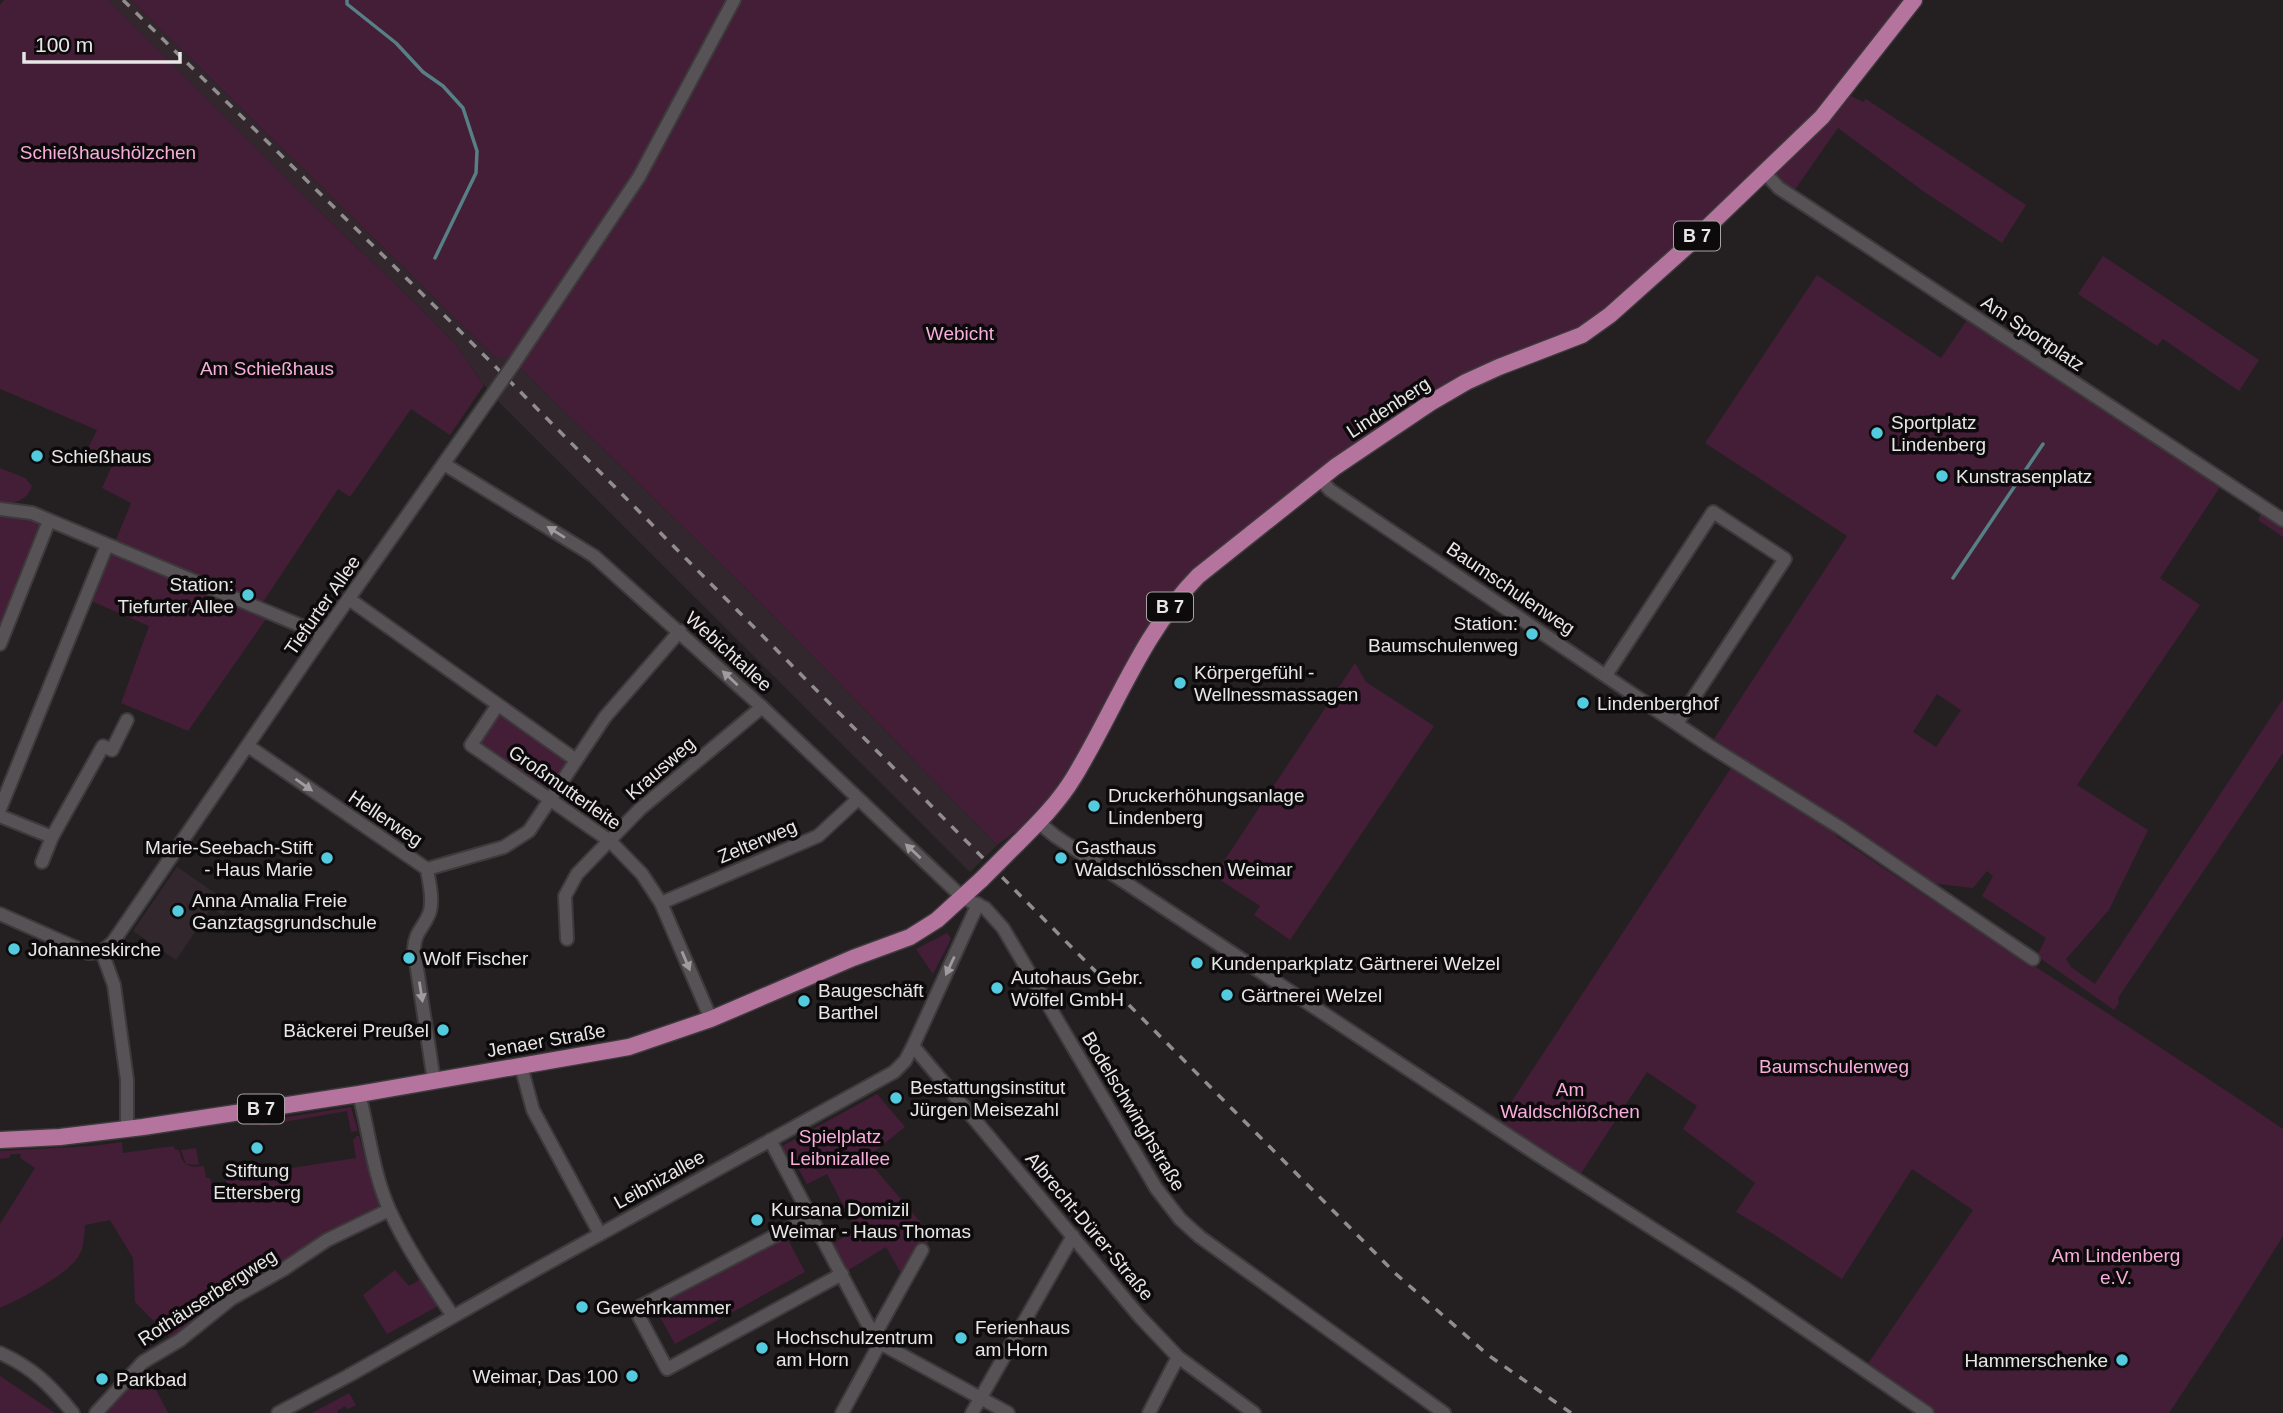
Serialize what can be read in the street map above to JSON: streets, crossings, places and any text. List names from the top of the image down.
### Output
{
  "streets": {
    "main road": ["B 7", "Lindenberg", "Jenaer Straße"],
    "street": [
      "Am Sportplatz",
      "Baumschulenweg",
      "Tiefurter Allee",
      "Webichtallee",
      "Krausweg",
      "Großmutterleite",
      "Hellerweg",
      "Zelterweg",
      "Bodelschwinghstraße",
      "Leibnizallee",
      "Albrecht-Dürer-Straße",
      "Rothäuserbergweg"
    ]
  },
  "crossings": [
    ["Am Sportplatz", "Lindenberg"],
    ["Lindenberg", "Baumschulenweg"],
    ["Lindenberg", "Jenaer Straße"],
    ["Tiefurter Allee", "Webichtallee"],
    ["Tiefurter Allee", "Großmutterleite"],
    ["Tiefurter Allee", "Hellerweg"],
    ["Webichtallee", "Krausweg"],
    ["Webichtallee", "Zelterweg"],
    ["Webichtallee", "Jenaer Straße"],
    ["Webichtallee", "Bodelschwinghstraße"],
    ["Webichtallee", "Leibnizallee"],
    ["Krausweg", "Großmutterleite"],
    ["Großmutterleite", "Zelterweg"],
    ["Großmutterleite", "Jenaer Straße"],
    ["Hellerweg", "Jenaer Straße"],
    ["Jenaer Straße", "Bodelschwinghstraße"],
    ["Jenaer Straße", "Leibnizallee"],
    ["Bodelschwinghstraße", "Leibnizallee"],
    ["Leibnizallee", "Albrecht-Dürer-Straße"]
  ],
  "one_way": ["Webichtallee", "Hellerweg"],
  "parks": [
    "Schießhaushölzchen",
    "Webicht",
    "Am Schießhaus",
    "Baumschulenweg",
    "Am Waldschlößchen",
    "Spielplatz Leibnizallee",
    "Am Lindenberg e.V."
  ],
  "places": [
    "Sportplatz Lindenberg",
    "Schießhaus",
    "Kunstrasenplatz",
    "Station: Tiefurter Allee",
    "Station: Baumschulenweg",
    "Körpergefühl - Wellnessmassagen",
    "Lindenberghof",
    "Druckerhöhungsanlage Lindenberg",
    "Marie-Seebach-Stift - Haus Marie",
    "Gasthaus Waldschlösschen Weimar",
    "Anna Amalia Freie Ganztagsgrundschule",
    "Johanneskirche",
    "Wolf Fischer",
    "Kundenparkplatz Gärtnerei Welzel",
    "Autohaus Gebr. Wölfel GmbH",
    "Gärtnerei Welzel",
    "Baugeschäft Barthel",
    "Bäckerei Preußel",
    "Bestattungsinstitut Jürgen Meisezahl",
    "Stiftung Ettersberg",
    "Kursana Domizil Weimar - Haus Thomas",
    "Gewehrkammer",
    "Ferienhaus am Horn",
    "Hochschulzentrum am Horn",
    "Hammerschenke",
    "Weimar, Das 100",
    "Parkbad"
  ],
  "scale_bar": "100 m"
}
